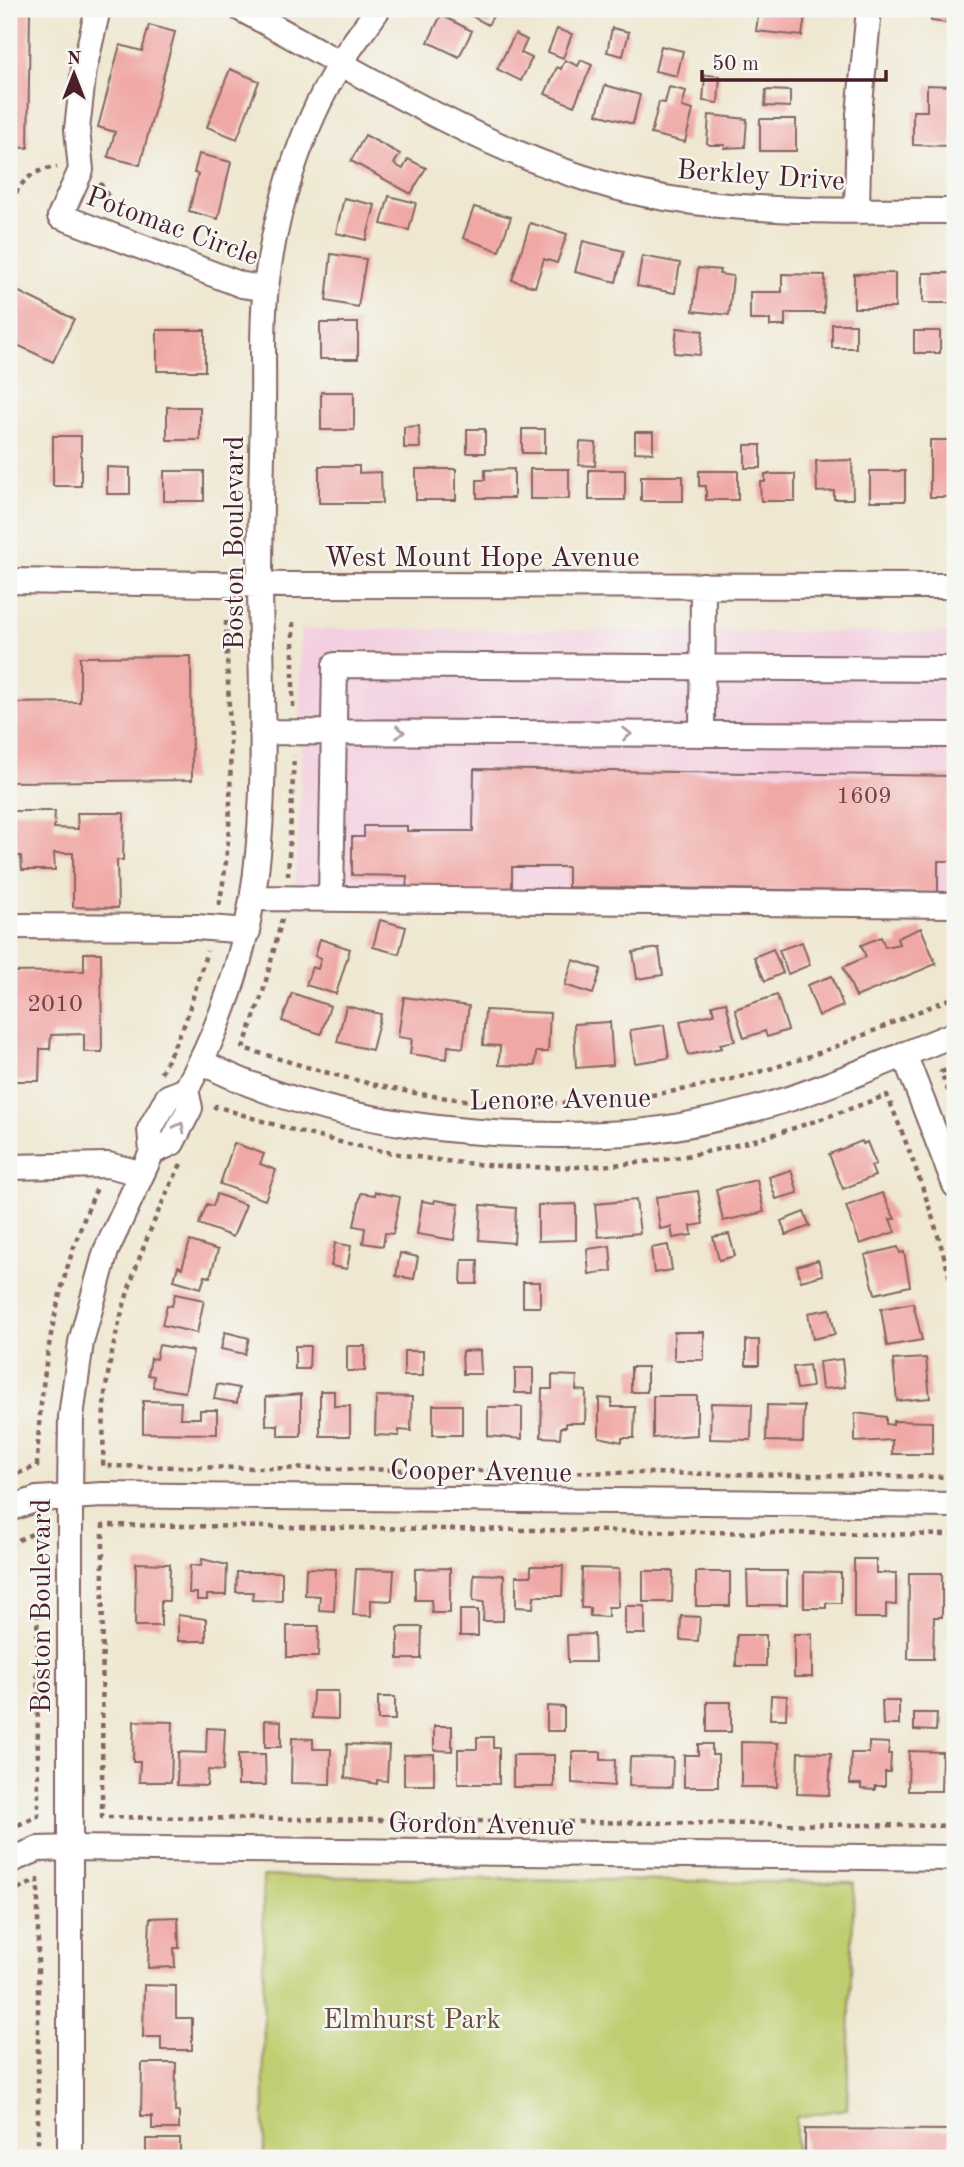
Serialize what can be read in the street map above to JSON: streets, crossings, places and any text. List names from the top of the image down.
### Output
{
  "streets": {
    "street": [
      "Berkley Drive",
      "Potomac Circle",
      "Boston Boulevard",
      "West Mount Hope Avenue",
      "Lenore Avenue",
      "Cooper Avenue",
      "Gordon Avenue"
    ]
  },
  "crossings": [
    ["Berkley Drive", "Boston Boulevard"],
    ["Potomac Circle", "Boston Boulevard"],
    ["Boston Boulevard", "West Mount Hope Avenue"],
    ["Boston Boulevard", "Lenore Avenue"],
    ["Boston Boulevard", "Cooper Avenue"],
    ["Boston Boulevard", "Gordon Avenue"]
  ],
  "parks": ["Elmhurst Park"],
  "house_numbers": ["1609", "2010"],
  "scale_bar": "50 m",
  "north": "top"
}
